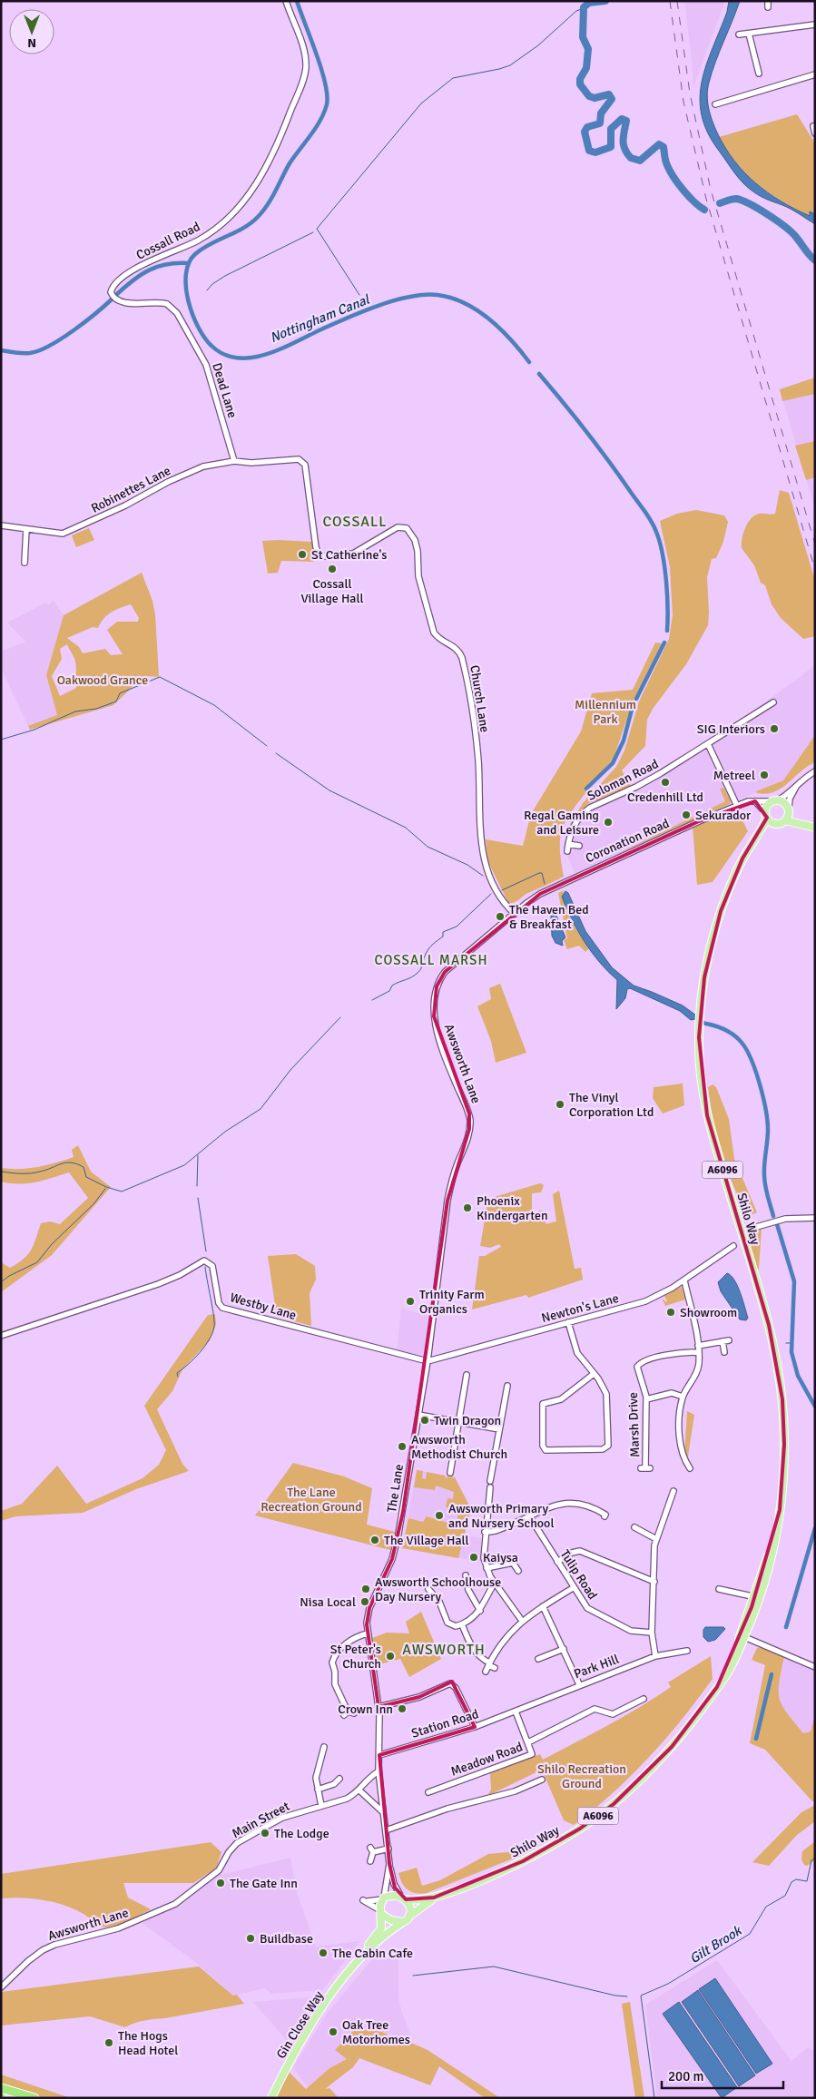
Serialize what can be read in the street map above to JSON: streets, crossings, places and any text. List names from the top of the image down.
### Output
{
  "streets": {
    "main road": ["A6096", "Shilo Way", "Gin Close Way"],
    "street": [
      "Cossall Road",
      "Dead Lane",
      "Robinettes Lane",
      "Church Lane",
      "Soloman Road",
      "Coronation Road",
      "Awsworth Lane",
      "Westby Lane",
      "Newton's Lane",
      "Marsh Drive",
      "The Lane",
      "Tulip Road",
      "Park Hill",
      "Station Road",
      "Meadow Road",
      "Main Street"
    ]
  },
  "crossings": [
    ["Cossall Road", "Dead Lane"],
    ["Dead Lane", "Robinettes Lane"],
    ["Robinettes Lane", "Church Lane"],
    ["Church Lane", "Coronation Road"],
    ["Church Lane", "Awsworth Lane"],
    ["Coronation Road", "Awsworth Lane"],
    ["Coronation Road", "Shilo Way"],
    ["Awsworth Lane", "Westby Lane"],
    ["Awsworth Lane", "Newton's Lane"],
    ["Awsworth Lane", "The Lane"],
    ["Awsworth Lane", "Main Street"],
    ["A6096", "Shilo Way"],
    ["A6096", "Gin Close Way"],
    ["Shilo Way", "Gin Close Way"],
    ["Westby Lane", "Newton's Lane"],
    ["Westby Lane", "The Lane"],
    ["Newton's Lane", "The Lane"],
    ["Park Hill", "Station Road"],
    ["Park Hill", "Meadow Road"],
    ["Station Road", "Meadow Road"]
  ],
  "districts": ["COSSALL", "COSSALL MARSH", "AWSWORTH"],
  "water": ["Nottingham Canal", "Gilt Brook"],
  "parks": [
    "Oakwood Grance",
    "Millennium Park",
    "The Lane Recreation Ground",
    "Shilo Recreation Ground"
  ],
  "places": [
    "St Catherine's",
    "Cossall Village Hall",
    "SIG Interiors",
    "Metreel",
    "Credenhill Ltd",
    "Sekurador",
    "Regal Gaming and Leisure",
    "The Haven Bed & Breakfast",
    "The Vinyl Corporation Ltd",
    "Phoenix Kindergarten",
    "Trinity Farm Organics",
    "Showroom",
    "Twin Dragon",
    "Awsworth Methodist Church",
    "Awsworth Primary and Nursery School",
    "The Village Hall",
    "Kaiysa",
    "Awsworth Schoolhouse Day Nursery",
    "Nisa Local",
    "St Peter's Church",
    "Crown Inn",
    "The Lodge",
    "The Gate Inn",
    "Buildbase",
    "The Cabin Cafe",
    "Oak Tree Motorhomes",
    "The Hogs Head Hotel"
  ],
  "scale_bar": "200 m",
  "north": "bottom"
}
